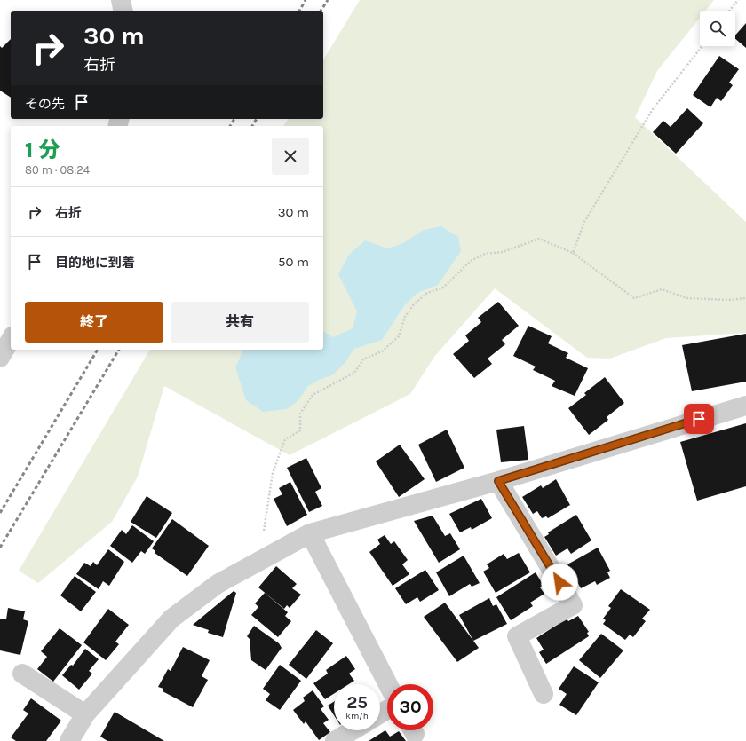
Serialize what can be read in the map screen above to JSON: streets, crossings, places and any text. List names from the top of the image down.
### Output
{
  "page": {
    "turn": ["30 m", "右折"],
    "then": "その先",
    "heading": ["1 分", "80 m · 08:24"],
    "list": [
      {
        "name": "右折",
        "value": "30 m"
      },
      {
        "name": "目的地に到着",
        "value": "50 m"
      }
    ],
    "buttons": ["終了", "共有"],
    "speed": "25 km/h",
    "limit": "30"
  }
}
